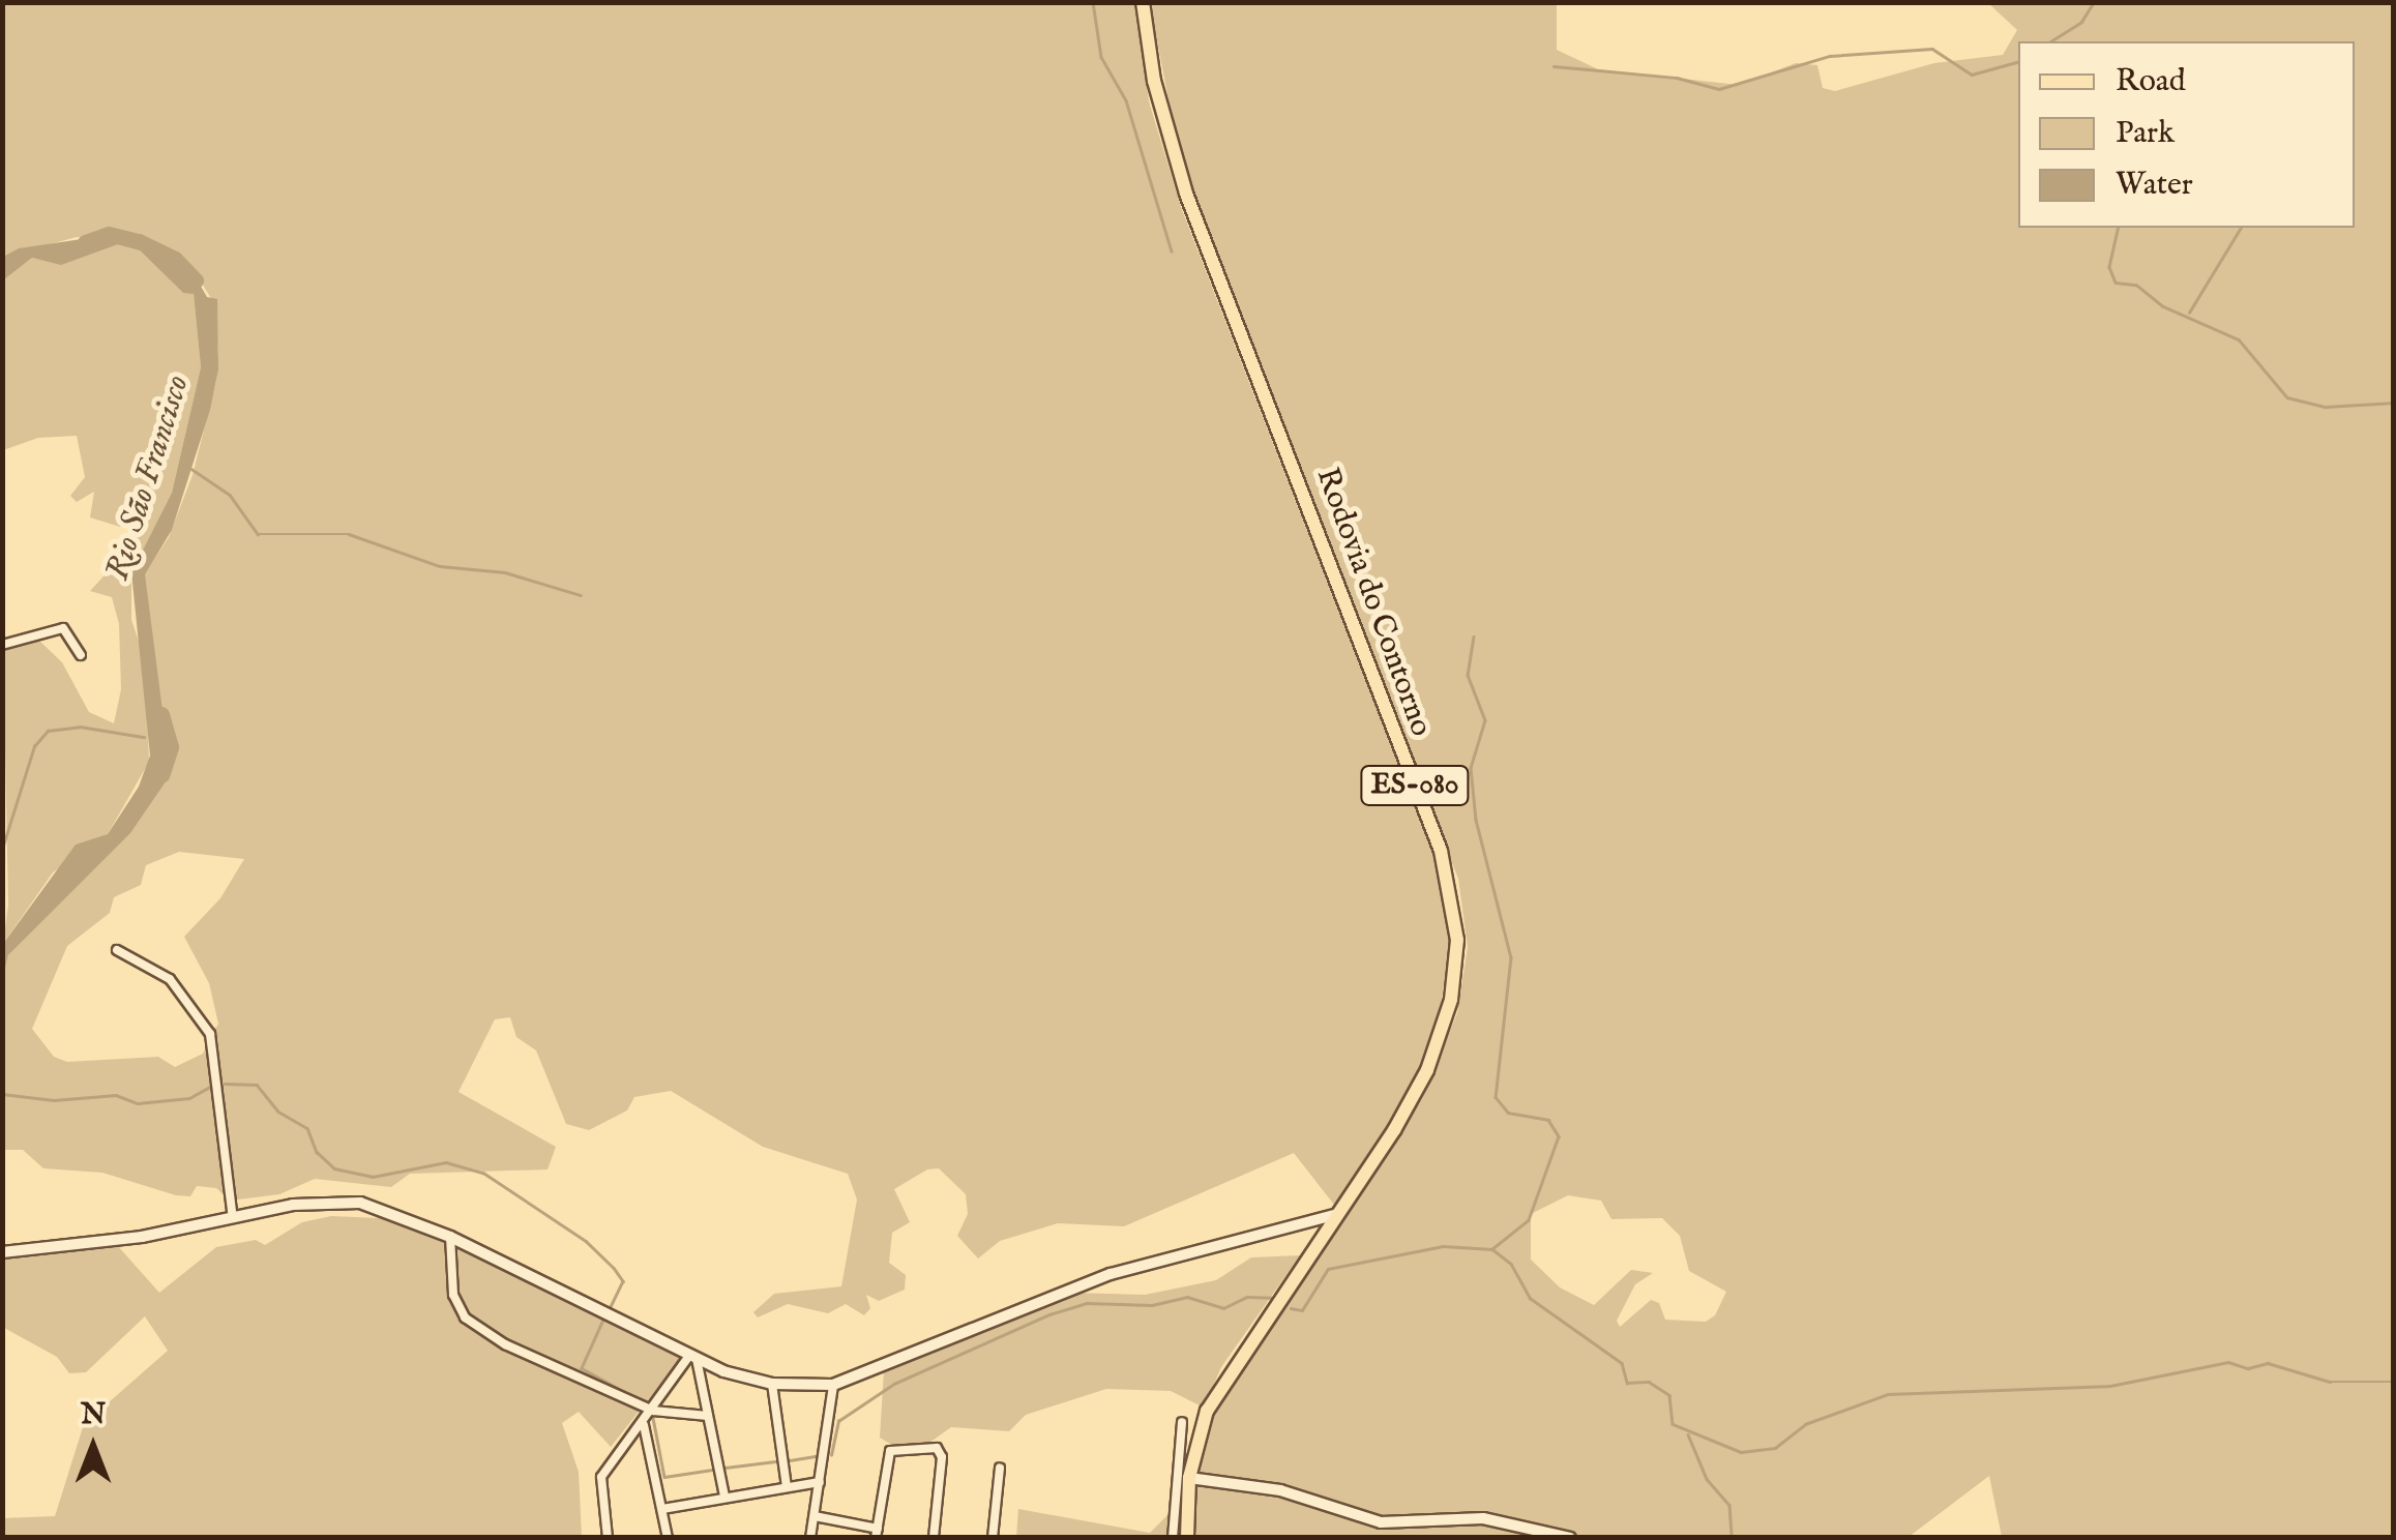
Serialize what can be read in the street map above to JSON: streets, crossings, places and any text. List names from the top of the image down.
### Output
{
  "streets": {
    "main road": ["Rodovia do Contorno", "ES-080"]
  },
  "water": ["Rio São Francisco"],
  "legend": ["Road", "Park", "Water"],
  "north": "top"
}
